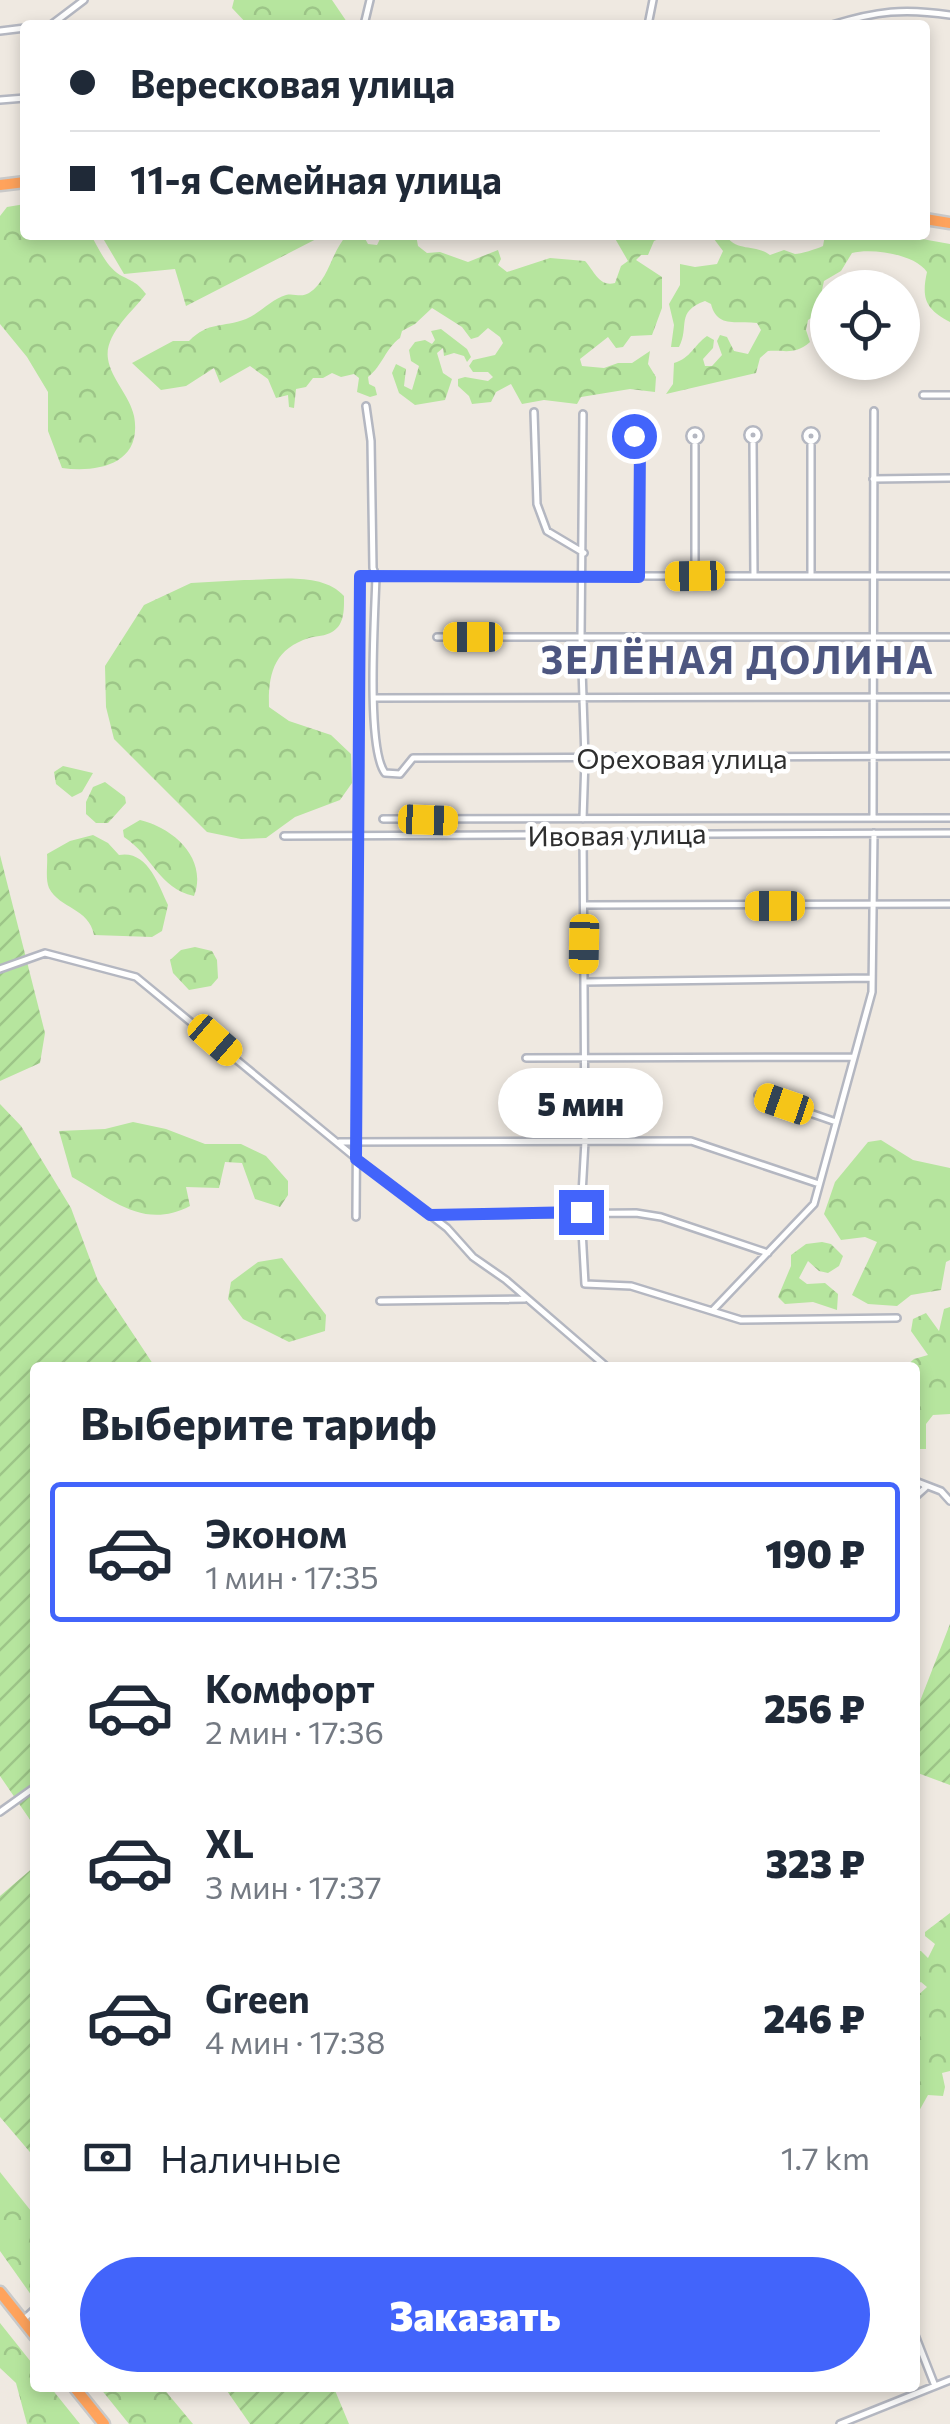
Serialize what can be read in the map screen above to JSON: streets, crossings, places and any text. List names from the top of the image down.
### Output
{
  "streets": {
    "street": ["Ореховая улица", "Ивовая улица"]
  },
  "districts": ["ЗЕЛЁНАЯ ДОЛИНА"],
  "page": {
    "banner": ["Вересковая улица", "11-я Семейная улица"],
    "bubble": "5 мин",
    "heading": "Выберите тариф",
    "list": [
      {
        "name": "Эконом",
        "note": "1 мин · 17:35",
        "value": "190 ₽"
      },
      {
        "name": "Комфорт",
        "note": "2 мин · 17:36",
        "value": "256 ₽"
      },
      {
        "name": "XL",
        "note": "3 мин · 17:37",
        "value": "323 ₽"
      },
      {
        "name": "Green",
        "note": "4 мин · 17:38",
        "value": "246 ₽"
      }
    ],
    "pay": ["Наличные", "1.7 km"],
    "buttons": "Заказать"
  }
}
